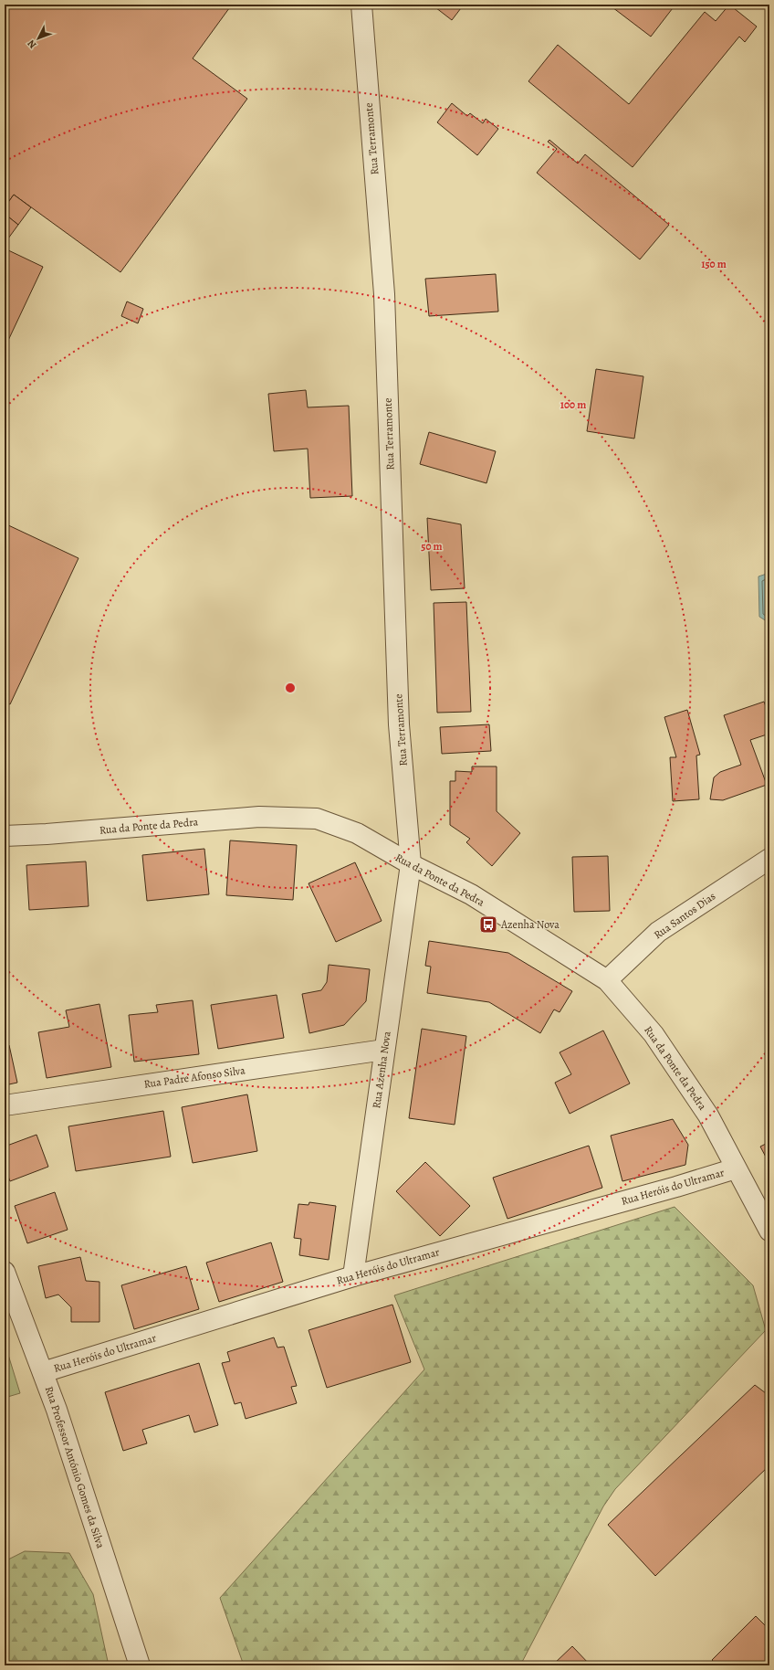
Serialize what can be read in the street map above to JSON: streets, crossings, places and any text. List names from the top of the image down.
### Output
{
  "streets": {
    "street": [
      "Rua Terramonte",
      "Rua da Ponte da Pedra",
      "Rua Santos Dias",
      "Rua Azenha Nova",
      "Rua Padre Afonso Silva",
      "Rua Heróis do Ultramar",
      "Rua Professor António Gomes da Silva"
    ]
  },
  "crossings": [
    ["Rua Terramonte", "Rua da Ponte da Pedra"],
    ["Rua Terramonte", "Rua Azenha Nova"],
    ["Rua da Ponte da Pedra", "Rua Santos Dias"],
    ["Rua da Ponte da Pedra", "Rua Azenha Nova"],
    ["Rua da Ponte da Pedra", "Rua Heróis do Ultramar"],
    ["Rua Azenha Nova", "Rua Padre Afonso Silva"],
    ["Rua Azenha Nova", "Rua Heróis do Ultramar"],
    ["Rua Heróis do Ultramar", "Rua Professor António Gomes da Silva"]
  ],
  "places": {
    "bus stop": ["Azenha Nova"]
  },
  "north": "bottom left",
  "rings": ["150 m", "100 m", "50 m"]
}
